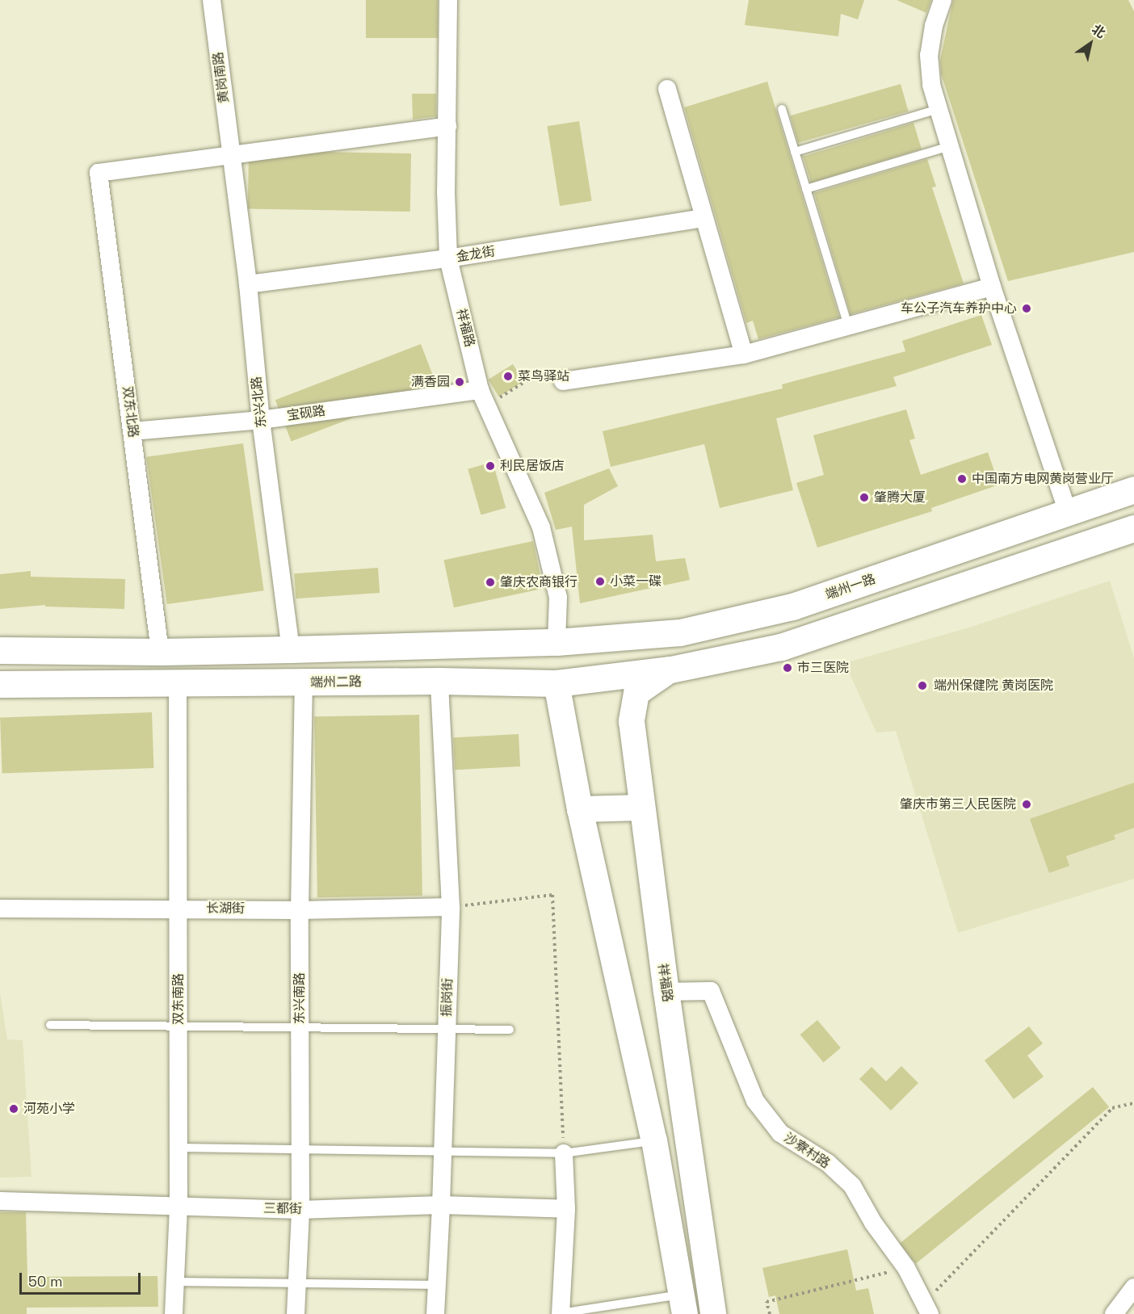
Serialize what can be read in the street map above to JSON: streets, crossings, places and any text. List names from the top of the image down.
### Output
{
  "streets": {
    "main road": ["端州一路", "端州二路"],
    "street": [
      "黄岗南路",
      "金龙街",
      "祥福路",
      "东兴北路",
      "双东北路",
      "宝砚路",
      "长湖街",
      "振岗街",
      "东兴南路",
      "双东南路",
      "沙寮村路",
      "三都街"
    ]
  },
  "crossings": [
    ["黄岗南路", "东兴北路"],
    ["黄岗南路", "双东北路"],
    ["金龙街", "祥福路"],
    ["金龙街", "东兴北路"],
    ["祥福路", "宝砚路"],
    ["祥福路", "端州一路"],
    ["祥福路", "端州二路"],
    ["祥福路", "沙寮村路"],
    ["东兴北路", "双东北路"],
    ["东兴北路", "宝砚路"],
    ["双东北路", "宝砚路"],
    ["端州二路", "振岗街"],
    ["端州二路", "东兴南路"],
    ["端州二路", "双东南路"],
    ["长湖街", "振岗街"],
    ["长湖街", "东兴南路"],
    ["长湖街", "双东南路"],
    ["振岗街", "三都街"],
    ["东兴南路", "三都街"],
    ["双东南路", "三都街"]
  ],
  "places": [
    "车公子汽车养护中心",
    "菜鸟驿站",
    "满香园",
    "利民居饭店",
    "中国南方电网黄岗营业厅",
    "肇腾大厦",
    "小菜一碟",
    "肇庆农商银行",
    "市三医院",
    "端州保健院 黄岗医院",
    "肇庆市第三人民医院",
    "河苑小学"
  ],
  "scale_bar": "50 m",
  "north": "top right"
}
